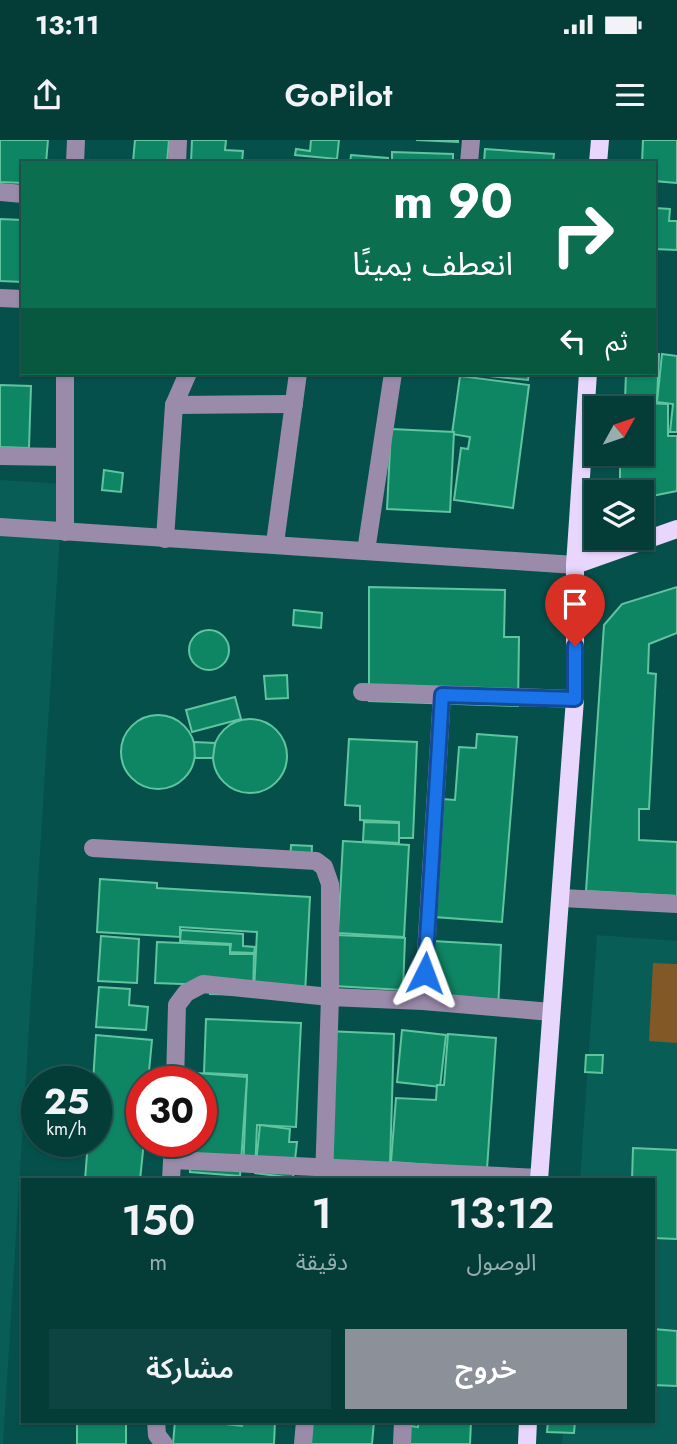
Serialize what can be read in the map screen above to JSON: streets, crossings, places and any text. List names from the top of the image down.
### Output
{
  "north": "top right",
  "page": {
    "status": "13:11",
    "header": "GoPilot",
    "turn": ["90 m", "انعطف يمينًا"],
    "then": "ثم",
    "speed": "25 km/h",
    "limit": "30",
    "eta": [
      "13:12",
      "الوصول",
      "1",
      "دقيقة",
      "150",
      "m"
    ],
    "buttons": ["خروج", "مشاركة"]
  }
}
